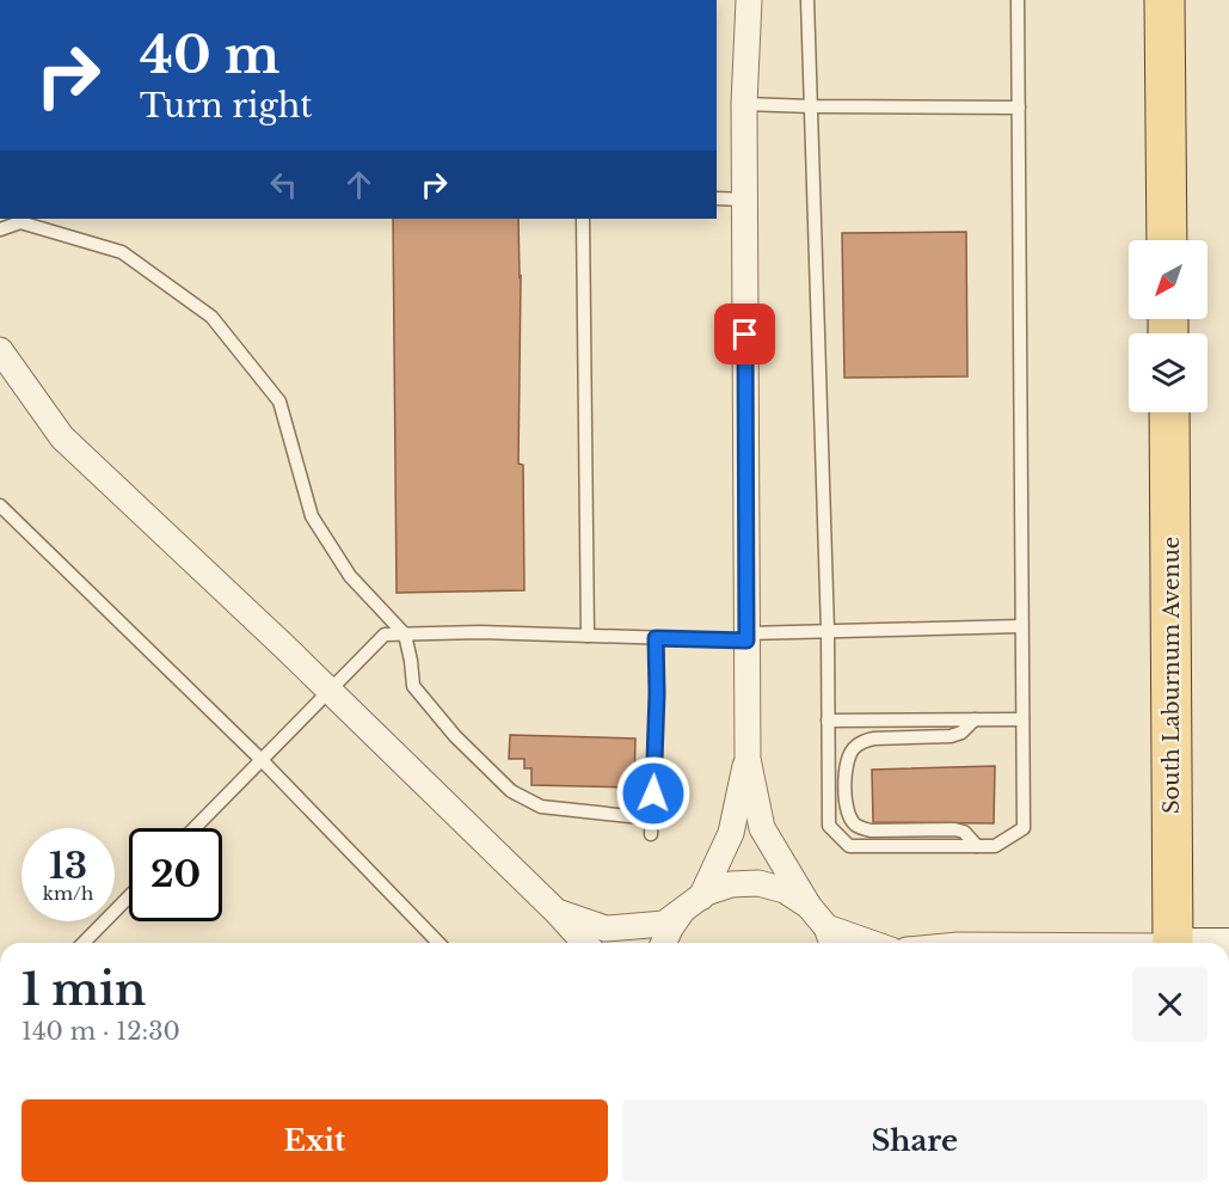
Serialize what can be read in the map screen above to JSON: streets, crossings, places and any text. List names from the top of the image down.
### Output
{
  "streets": {
    "main road": ["South Laburnum Avenue"]
  },
  "north": "bottom left",
  "page": {
    "turn": ["40 m", "Turn right"],
    "speed": "13 km/h",
    "limit": "20",
    "heading": ["1 min", "140 m · 12:30"],
    "buttons": ["Exit", "Share"]
  }
}
